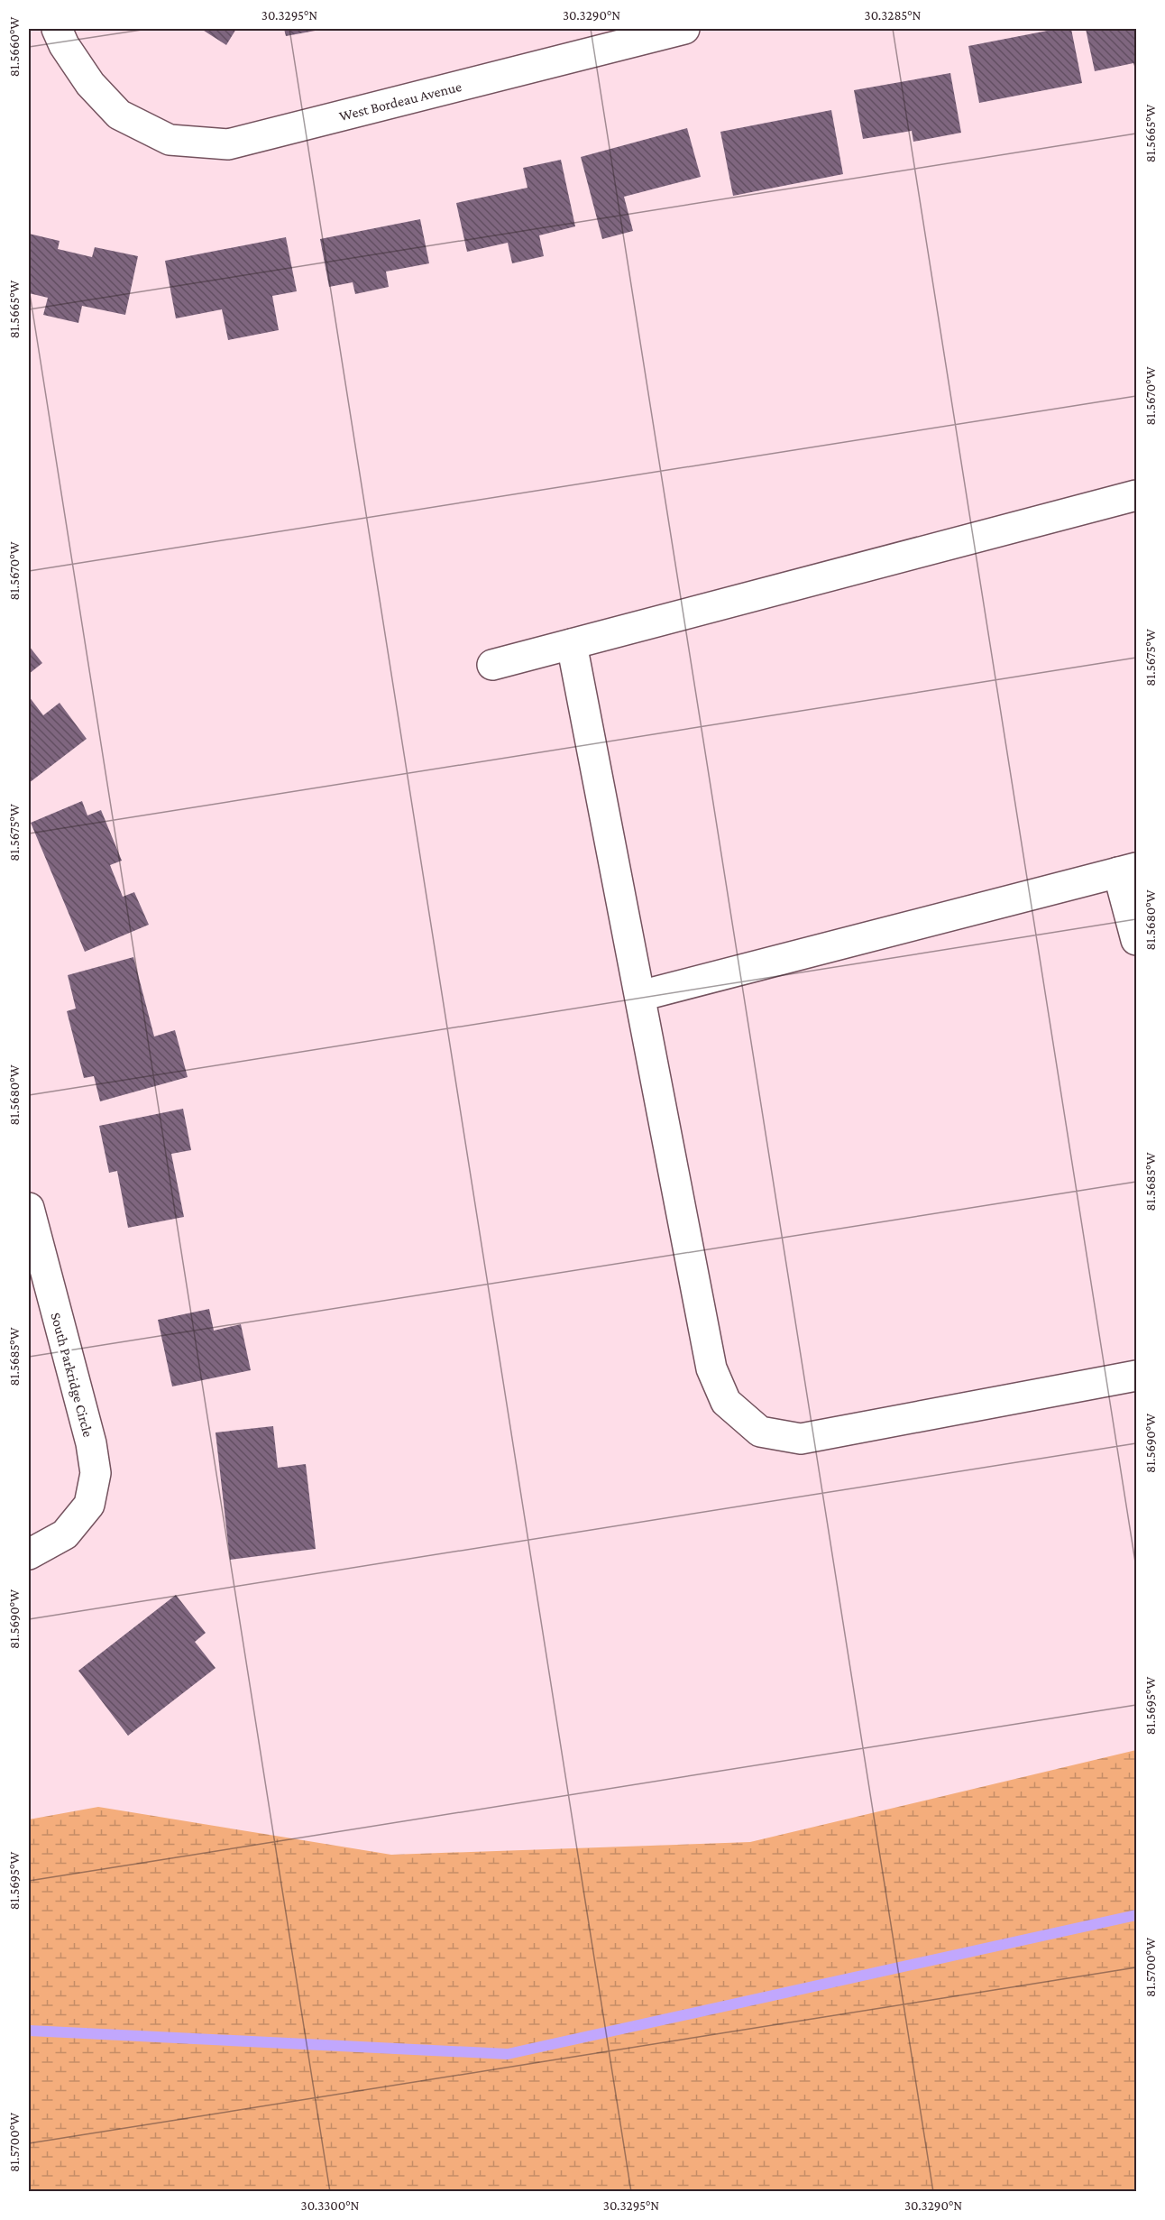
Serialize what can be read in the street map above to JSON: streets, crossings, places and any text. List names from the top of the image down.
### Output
{
  "streets": {
    "street": ["West Bordeau Avenue", "South Parkridge Circle"]
  },
  "coordinates": [
    "30.3295°N",
    "30.3290°N",
    "30.3285°N",
    "81.5660°W",
    "81.5665°W",
    "81.5670°W",
    "81.5675°W",
    "81.5680°W",
    "81.5685°W",
    "81.5690°W",
    "81.5695°W",
    "81.5700°W",
    "30.3300°N"
  ]
}
